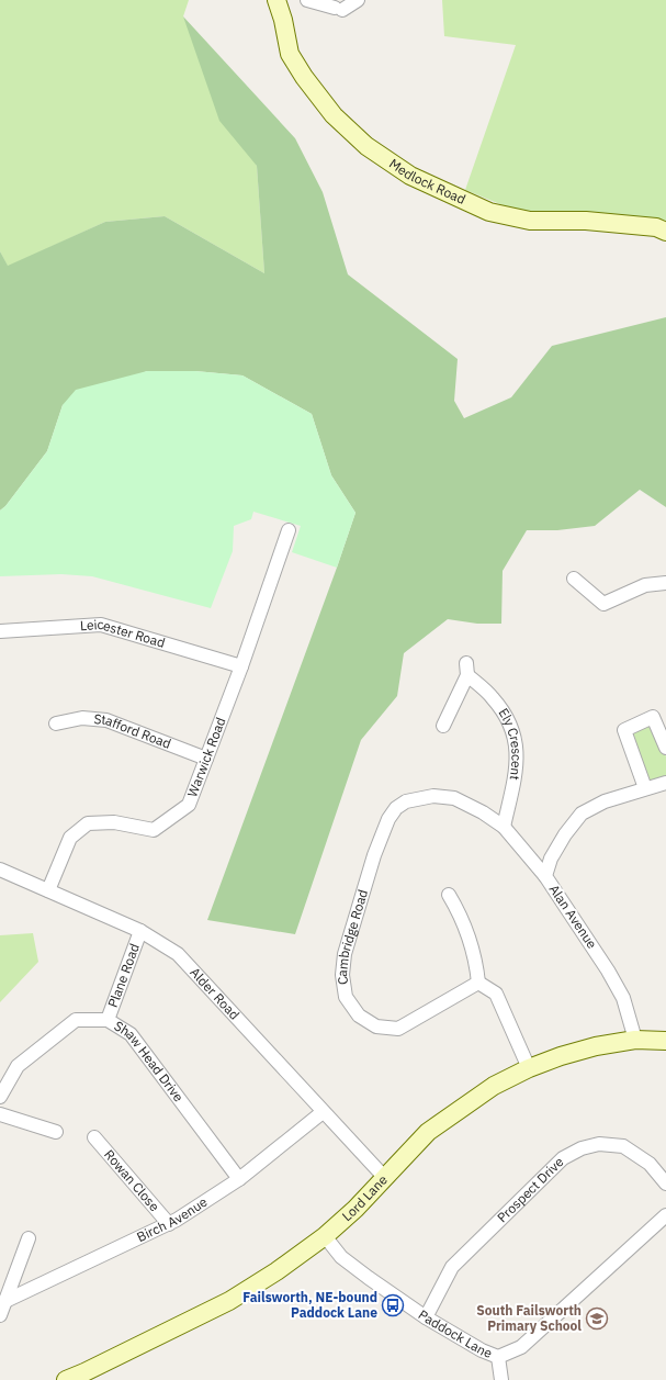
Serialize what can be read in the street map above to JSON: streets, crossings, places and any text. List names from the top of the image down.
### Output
{
  "streets": {
    "street": [
      "Medlock Road",
      "Leicester Road",
      "Stafford Road",
      "Ely Crescent",
      "Warwick Road",
      "Alan Avenue",
      "Cambridge Road",
      "Plane Road",
      "Alder Road",
      "Shaw Head Drive",
      "Rowan Close",
      "Prospect Drive",
      "Lord Lane",
      "Birch Avenue",
      "Paddock Lane"
    ]
  },
  "crossings": [
    ["Leicester Road", "Warwick Road"],
    ["Stafford Road", "Warwick Road"],
    ["Ely Crescent", "Cambridge Road"],
    ["Warwick Road", "Alder Road"],
    ["Alan Avenue", "Cambridge Road"],
    ["Alan Avenue", "Lord Lane"],
    ["Plane Road", "Alder Road"],
    ["Plane Road", "Shaw Head Drive"],
    ["Alder Road", "Lord Lane"],
    ["Alder Road", "Birch Avenue"],
    ["Shaw Head Drive", "Birch Avenue"],
    ["Rowan Close", "Birch Avenue"],
    ["Prospect Drive", "Paddock Lane"],
    ["Lord Lane", "Paddock Lane"]
  ],
  "places": {
    "bus stop": ["Failsworth, NE-bound Paddock Lane"],
    "school or university": ["South Failsworth Primary School"]
  }
}
